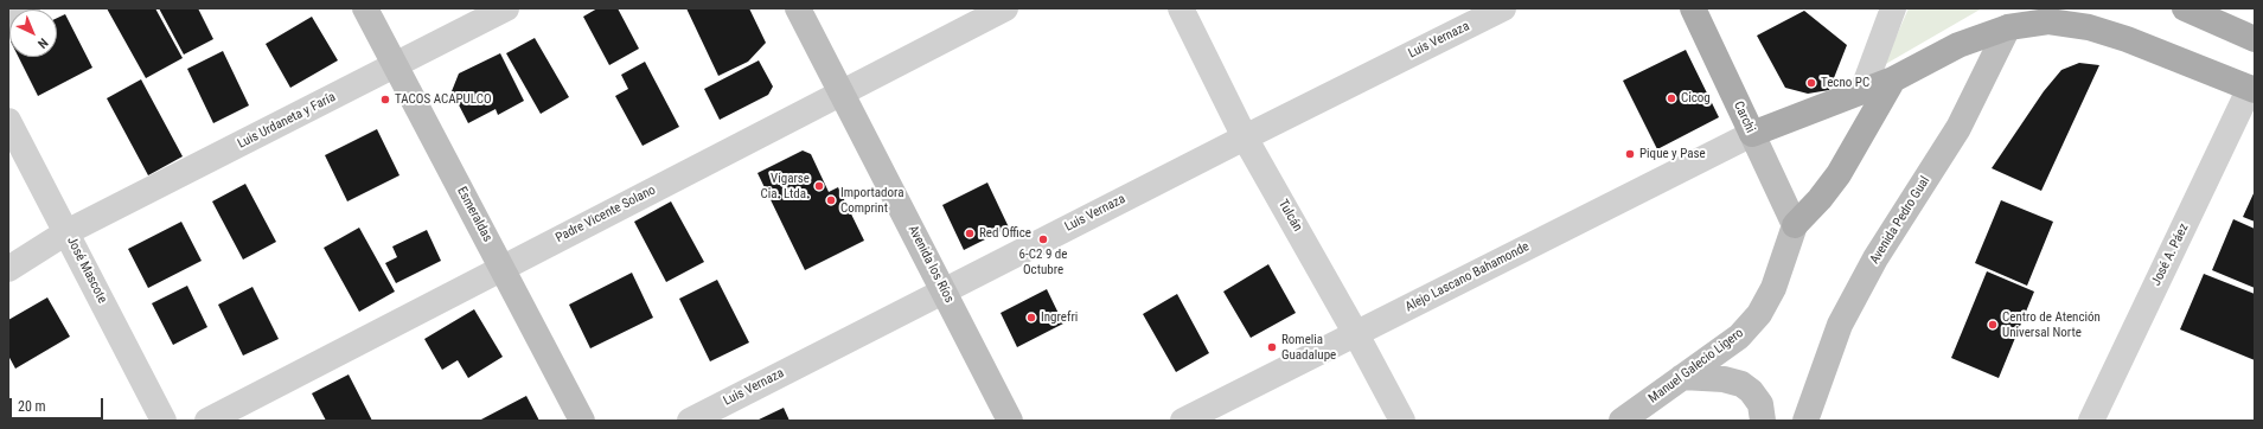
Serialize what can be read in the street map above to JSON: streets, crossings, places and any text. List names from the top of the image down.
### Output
{
  "streets": {
    "main road": [
      "Carchi",
      "Esmeraldas",
      "Avenida Pedro Gual",
      "Avenida los Ríos",
      "Manuel Galecio Ligero"
    ],
    "street": [
      "Luis Vernaza",
      "Luis Urdaneta y Faría",
      "Padre Vicente Solano",
      "Tulcán",
      "José A. Páez",
      "José Mascote",
      "Alejo Lascano Bahamonde"
    ]
  },
  "crossings": [
    ["Luis Vernaza", "Tulcán"],
    ["Luis Vernaza", "Avenida los Ríos"],
    ["Carchi", "Alejo Lascano Bahamonde"],
    ["Carchi", "Manuel Galecio Ligero"],
    ["Luis Urdaneta y Faría", "Esmeraldas"],
    ["Luis Urdaneta y Faría", "José Mascote"],
    ["Esmeraldas", "Padre Vicente Solano"],
    ["Padre Vicente Solano", "Avenida los Ríos"],
    ["Tulcán", "Alejo Lascano Bahamonde"]
  ],
  "places": [
    "Tecno PC",
    "Cicog",
    "TACOS ACAPULCO",
    "Pique y Pase",
    "Vigarse Cia. Ltda.",
    "Importadora Comprint",
    "Red Office",
    "6-C2 9 de Octubre",
    "Ingrefri",
    "Centro de Atención Universal Norte",
    "Romelia Guadalupe"
  ],
  "scale_bar": "20 m",
  "north": "bottom right"
}
